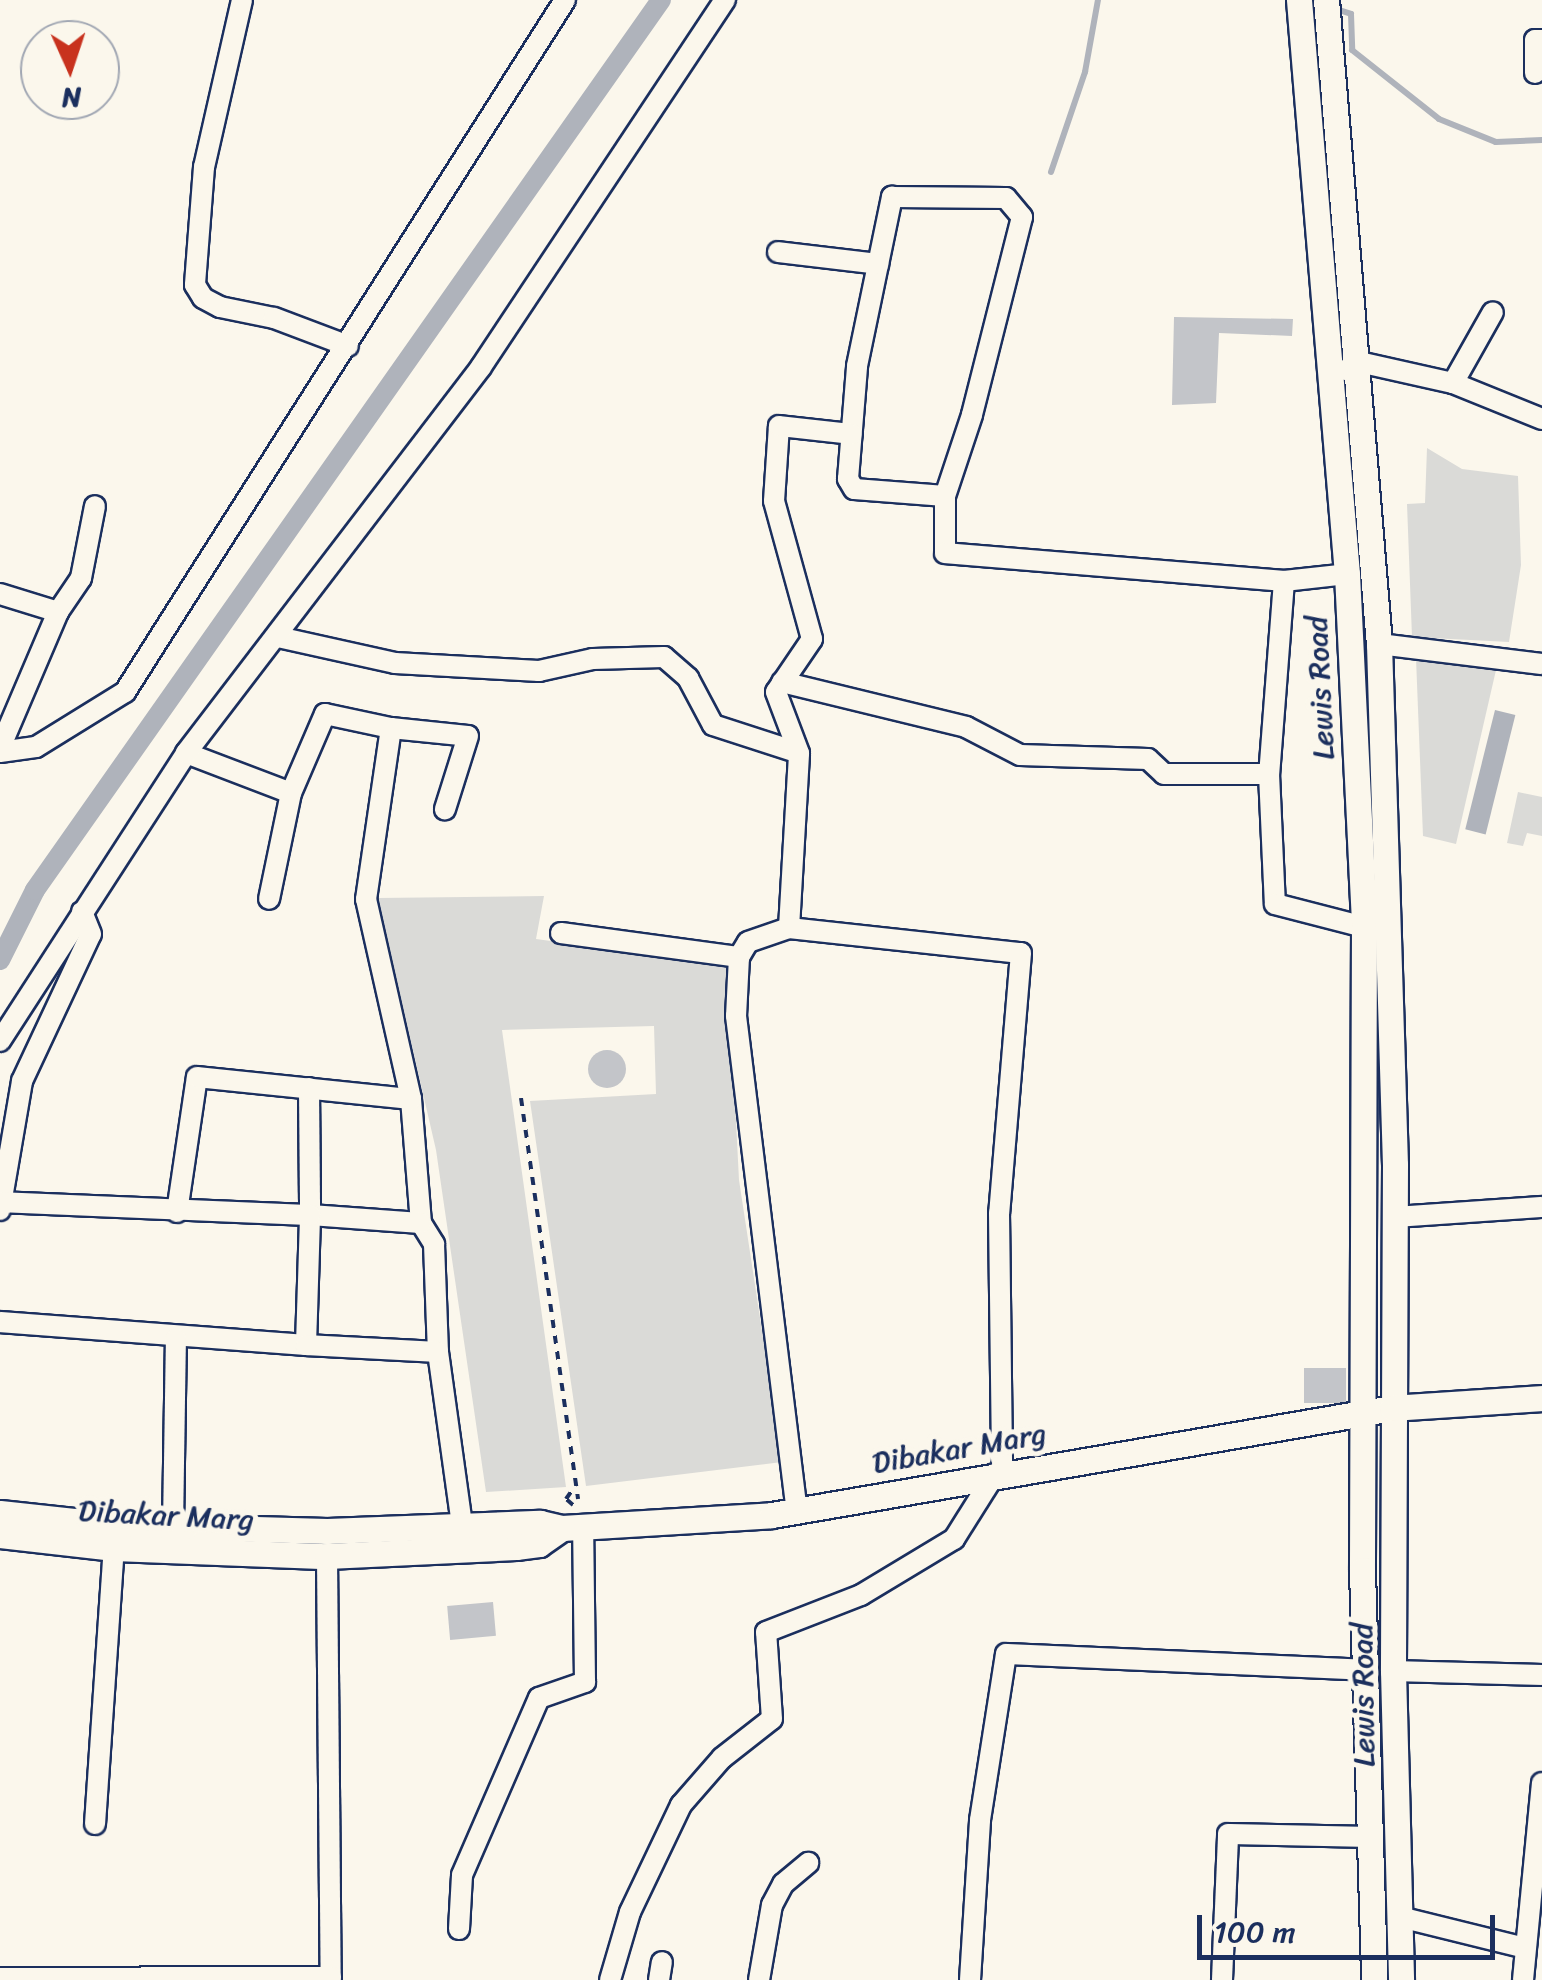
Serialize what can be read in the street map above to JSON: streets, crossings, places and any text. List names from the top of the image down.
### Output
{
  "streets": {
    "main road": ["Lewis Road", "Dibakar Marg"]
  },
  "crossings": [
    ["Lewis Road", "Dibakar Marg"]
  ],
  "scale_bar": "100 m",
  "north": "bottom"
}
